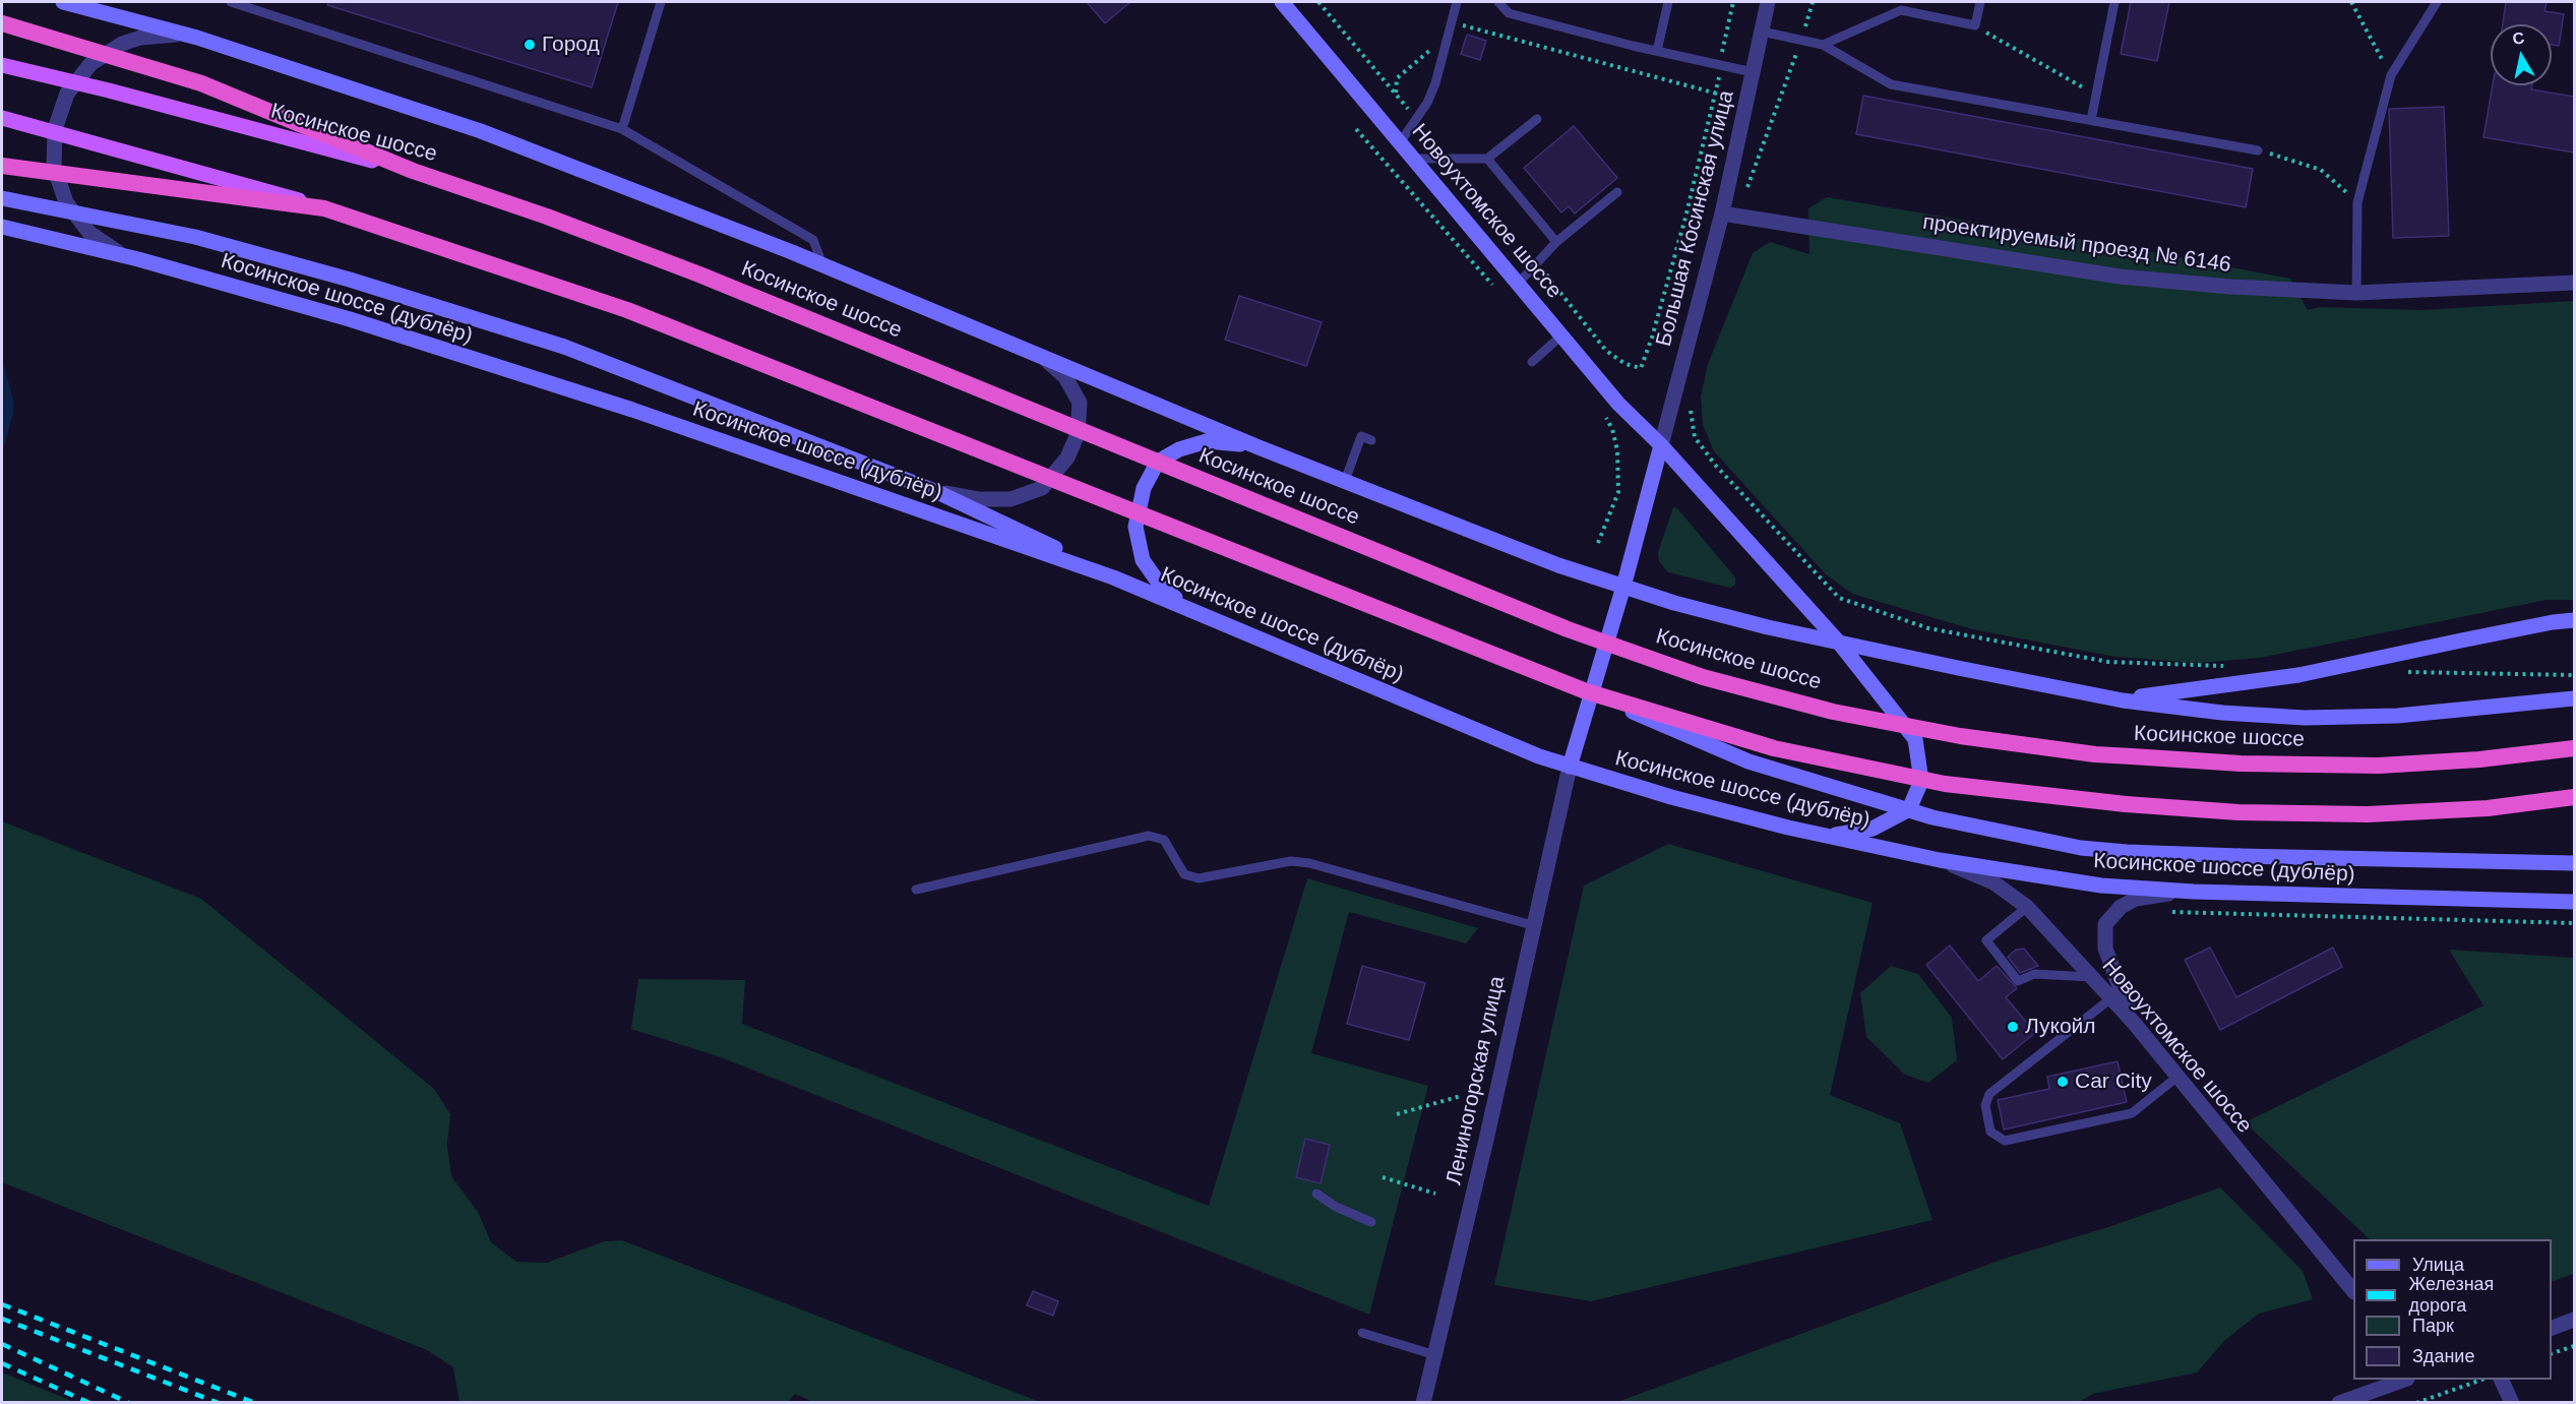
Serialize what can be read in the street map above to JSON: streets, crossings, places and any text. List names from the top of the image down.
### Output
{
  "streets": {
    "highway": ["Косинское шоссе"],
    "main road": ["Новоухтомское шоссе", "Косинское шоссе (дублёр)"],
    "street": ["Большая Косинская улица", "проектируемый проезд № 6146", "Лениногорская улица"]
  },
  "crossings": [
    ["Новоухтомское шоссе", "Большая Косинская улица"],
    ["Новоухтомское шоссе", "Косинское шоссе (дублёр)"],
    ["Большая Косинская улица", "проектируемый проезд № 6146"],
    ["Косинское шоссе (дублёр)", "Лениногорская улица"]
  ],
  "places": ["Город", "Лукойл", "Car City"],
  "legend": [
    "Улица",
    "Железная дорога",
    "Парк",
    "Здание"
  ],
  "north": "top"
}
